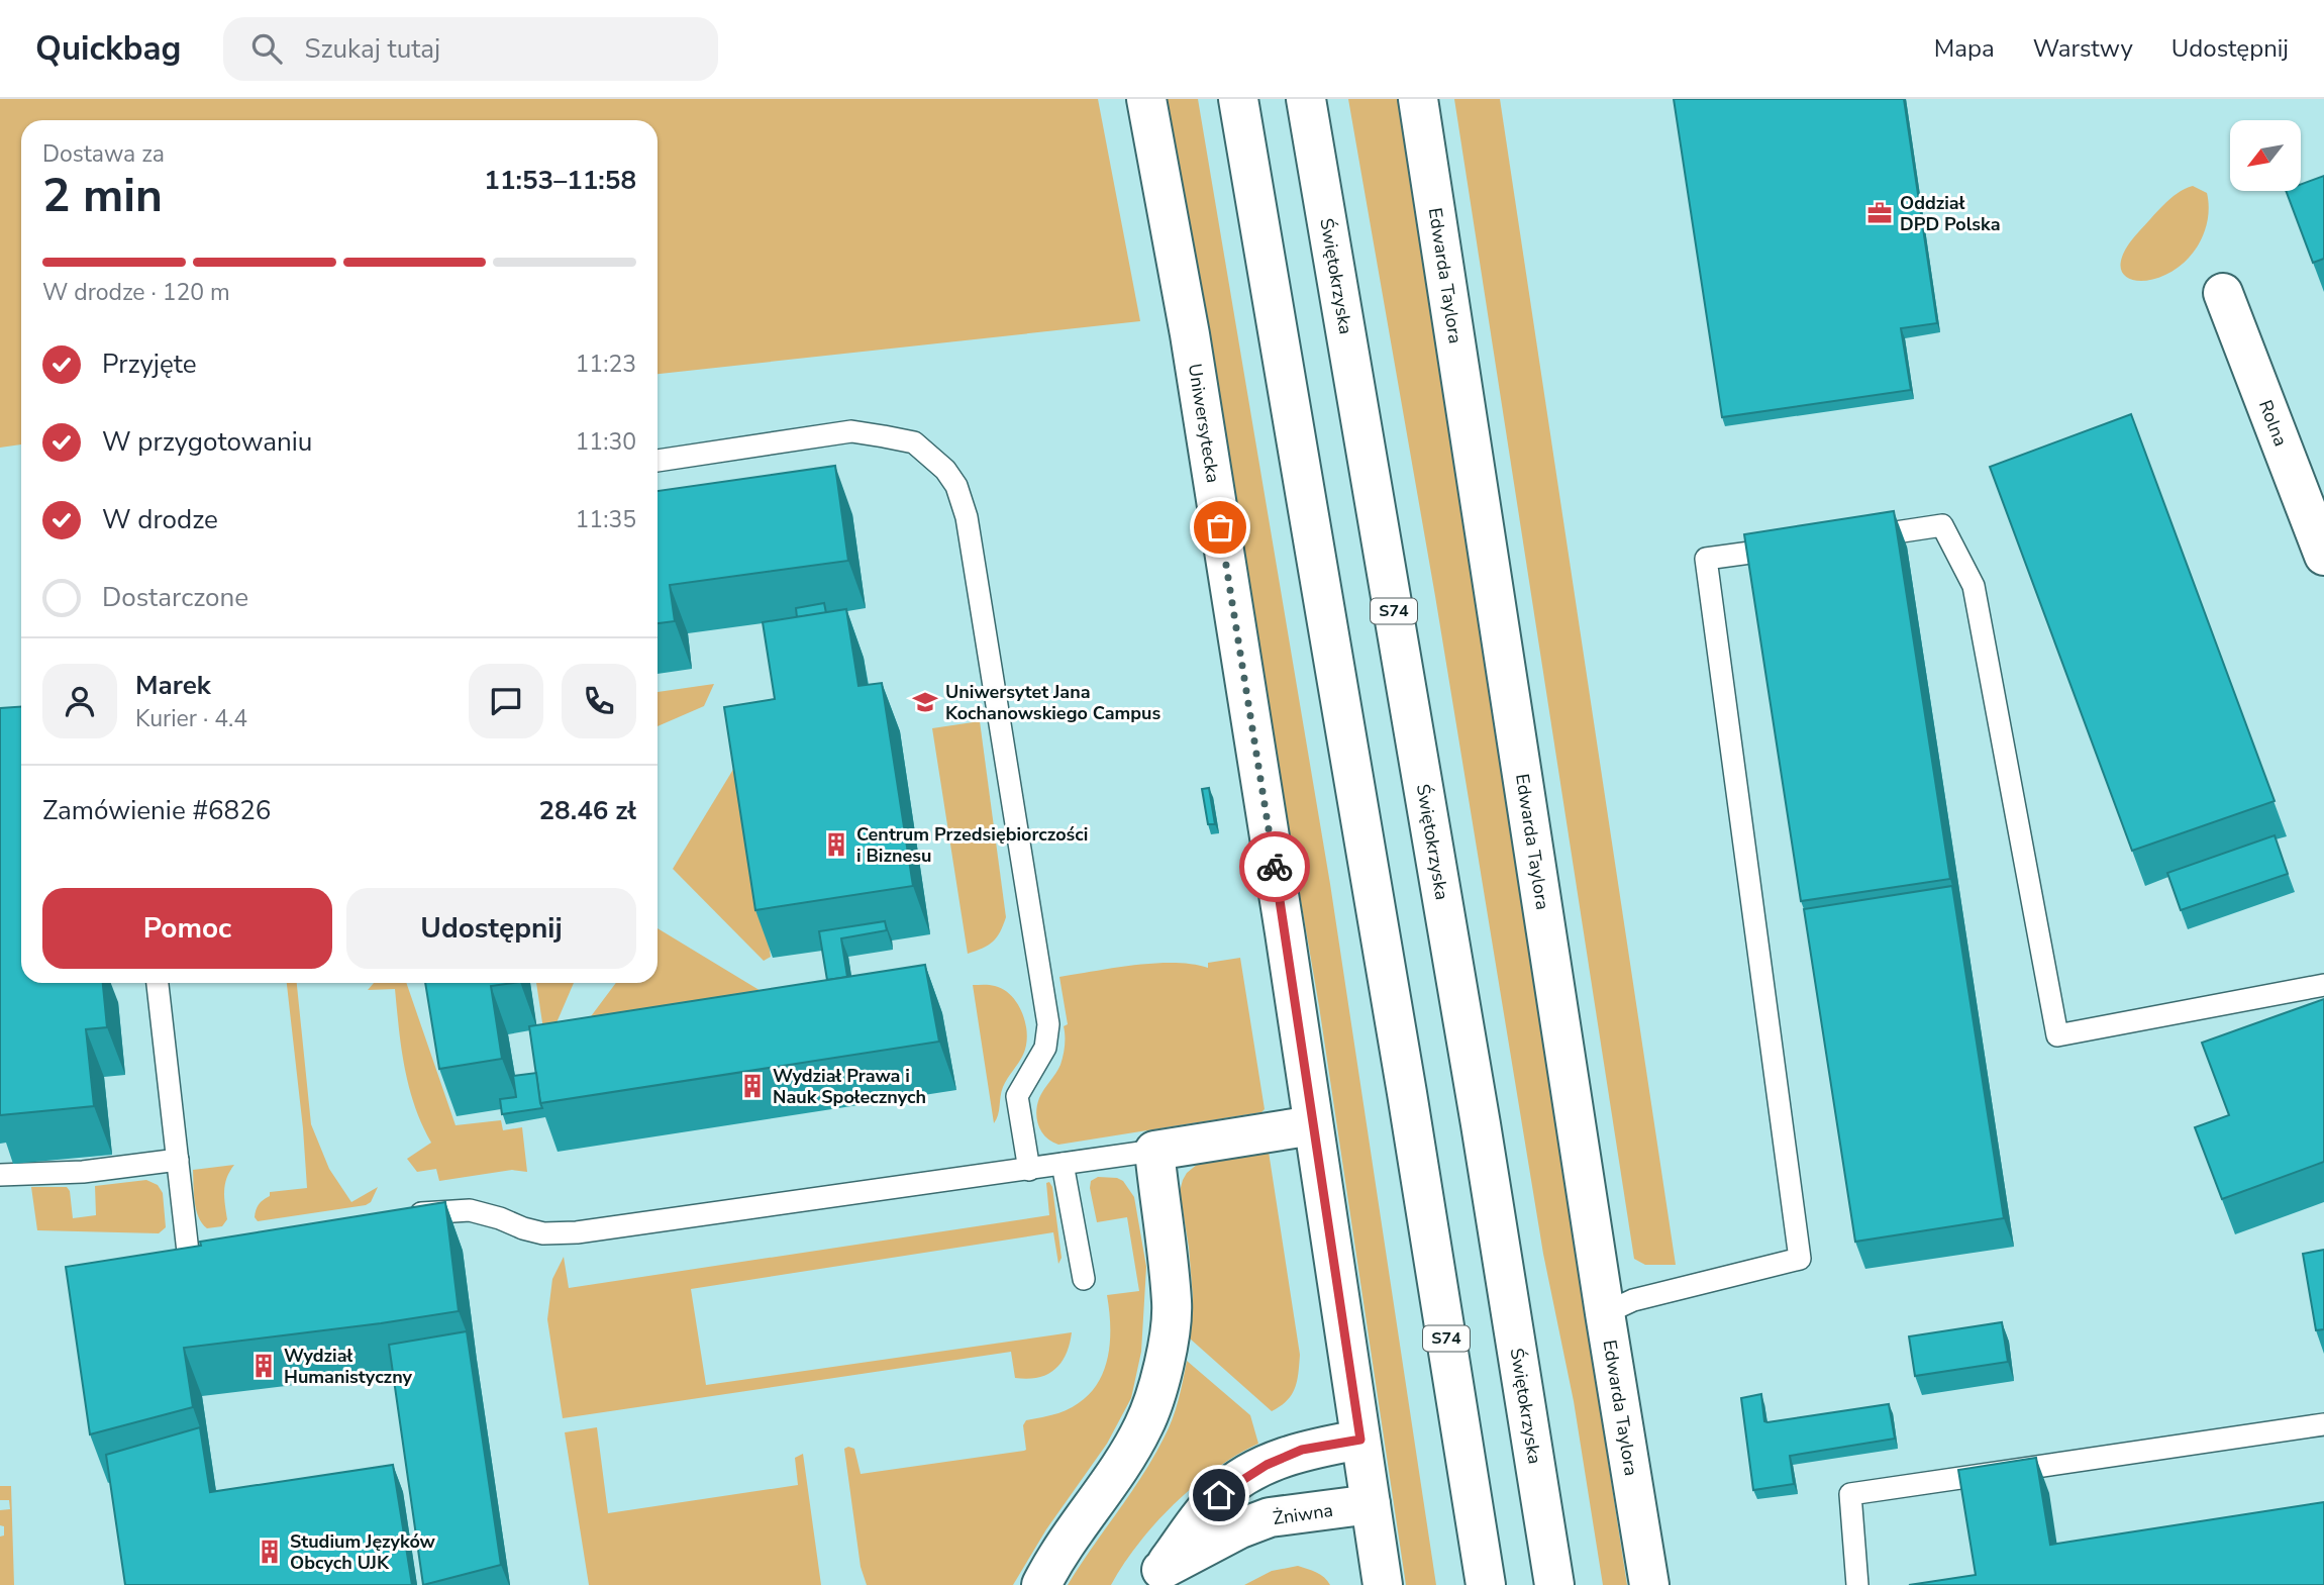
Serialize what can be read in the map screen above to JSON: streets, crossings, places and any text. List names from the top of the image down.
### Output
{
  "streets": {
    "main road": [
      "Edwarda Taylora",
      "Świętokrzyska",
      "Uniwersytecka",
      "Rolna",
      "S74",
      "Żniwna"
    ]
  },
  "crossings": [
    ["Uniwersytecka", "Żniwna"]
  ],
  "places": {
    "office": ["Oddział DPD Polska"],
    "school or university": ["Uniwersytet Jana Kochanowskiego Campus"],
    "building": [
      "Centrum Przedsiębiorczości i Biznesu",
      "Wydział Prawa i Nauk Społecznych",
      "Wydział Humanistyczny",
      "Studium Języków Obcych UJK"
    ]
  },
  "north": "bottom left",
  "page": {
    "header": "Quickbag",
    "search": "Szukaj tutaj",
    "nav": ["Mapa", "Warstwy", "Udostępnij"],
    "heading": ["2 min", "Dostawa za", "11:53–11:58"],
    "panel": [
      "Marek",
      "Kurier · 4.4",
      "Zamówienie #6826",
      "28.46 zł"
    ],
    "bar": "W drodze · 120 m",
    "list": [
      ["Przyjęte", "11:23"],
      ["W przygotowaniu", "11:30"],
      ["W drodze", "11:35"],
      "Dostarczone"
    ],
    "buttons": ["Pomoc", "Udostępnij"]
  }
}
